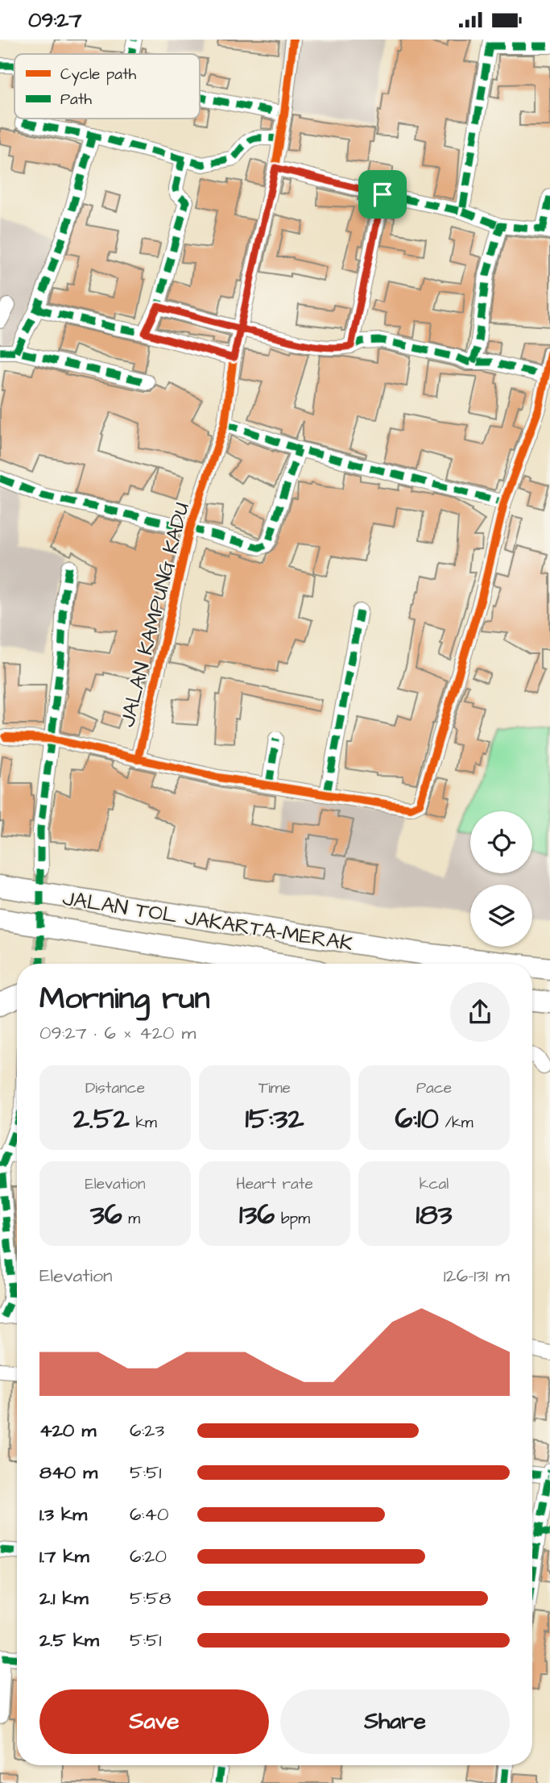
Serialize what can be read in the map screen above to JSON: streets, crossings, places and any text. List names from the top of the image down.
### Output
{
  "streets": {
    "highway": ["JALAN TOL JAKARTA–MERAK"],
    "street": ["JALAN KAMPUNG KADU"]
  },
  "legend": ["Cycle path", "Path"],
  "page": {
    "status": "09:27",
    "heading": ["Morning run", "09:27 · 6 × 420 m"],
    "stats": [
      ["Distance", "2.52 km"],
      ["Time", "15:32"],
      ["Pace", "6:10 /km"],
      ["Elevation", "36 m"],
      ["Heart rate", "136 bpm"],
      ["kcal", "183"]
    ],
    "chart": ["Elevation", "126–131 m"],
    "list": [
      {
        "name": "420 m",
        "note": "6:23"
      },
      {
        "name": "840 m",
        "note": "5:51"
      },
      {
        "name": "1.3 km",
        "note": "6:40"
      },
      {
        "name": "1.7 km",
        "note": "6:20"
      },
      {
        "name": "2.1 km",
        "note": "5:58"
      },
      {
        "name": "2.5 km",
        "note": "5:51"
      }
    ],
    "buttons": ["Save", "Share"]
  }
}
